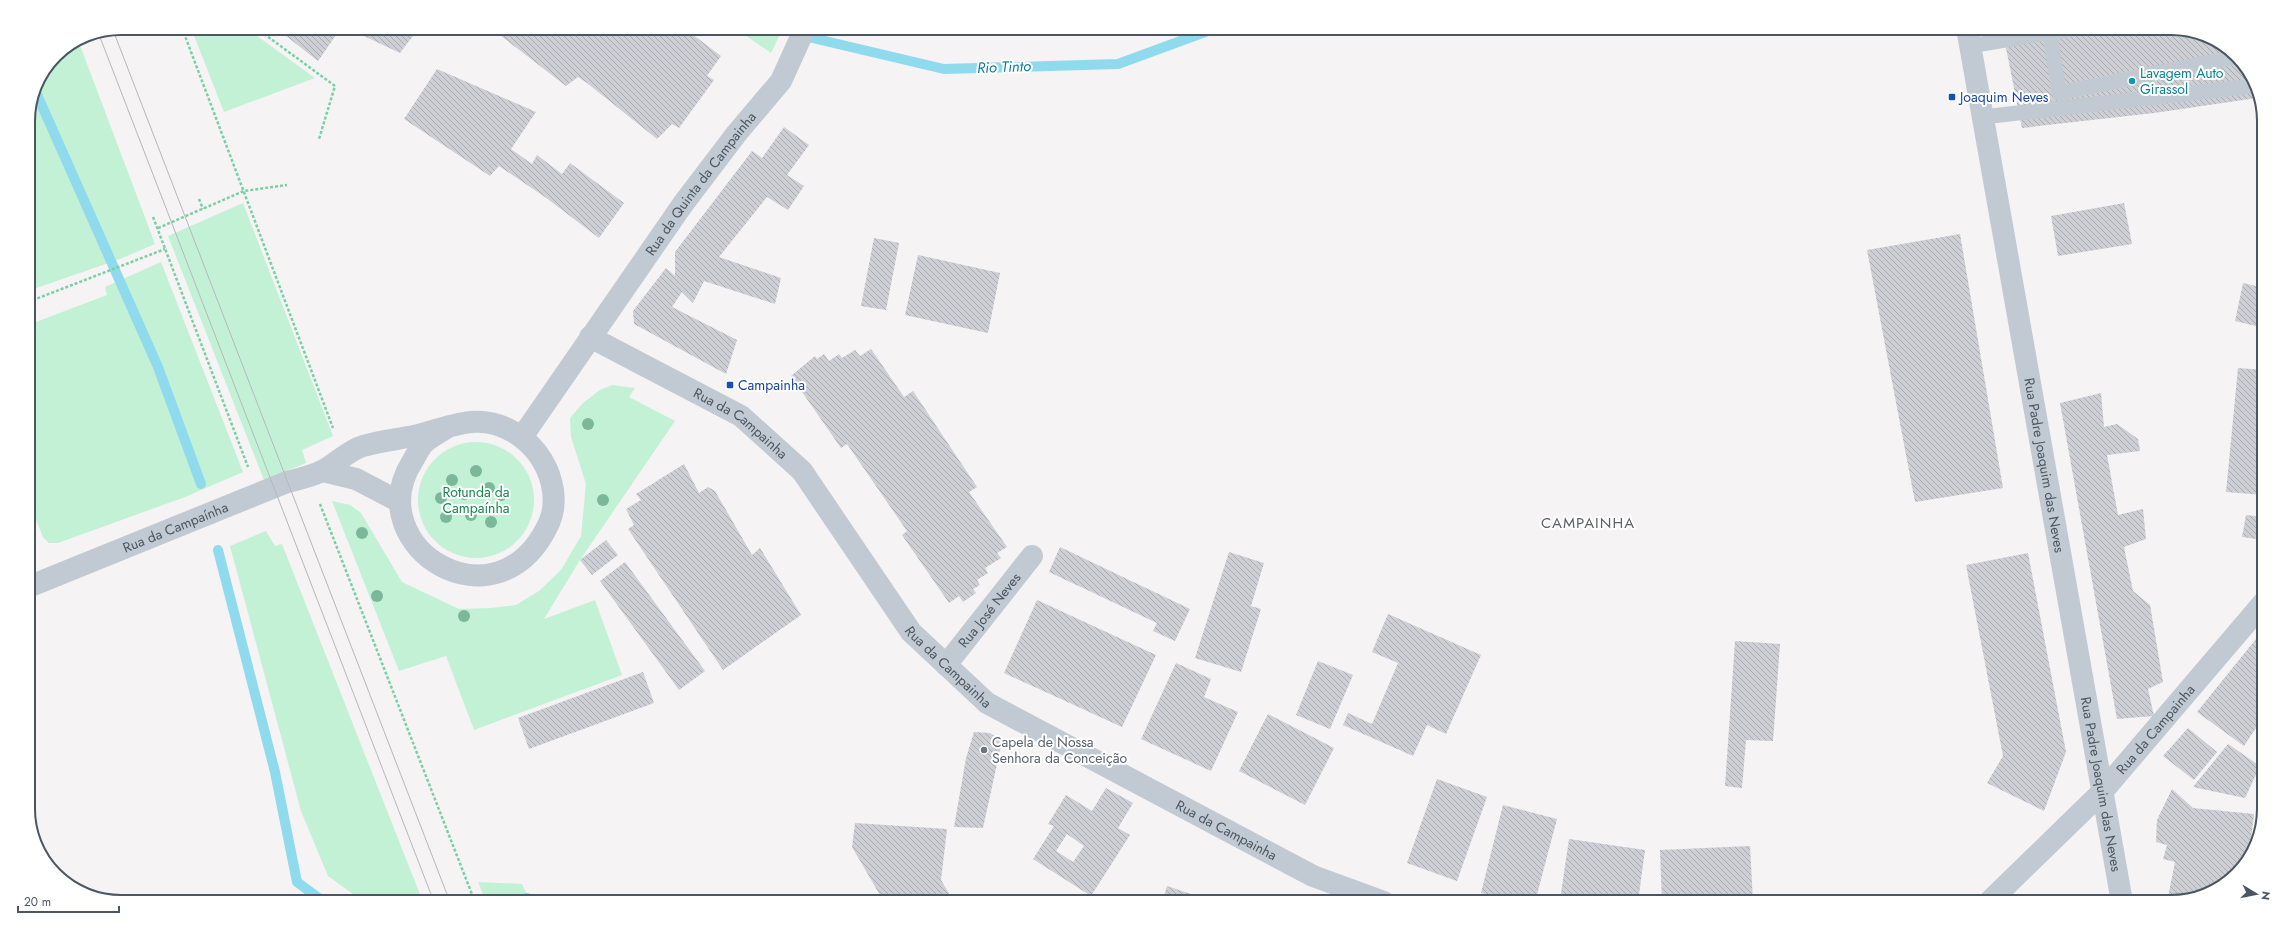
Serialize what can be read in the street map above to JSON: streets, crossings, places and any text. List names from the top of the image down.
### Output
{
  "streets": {
    "street": [
      "Rua da Quinta da Campainha",
      "Rua da Campainha",
      "Rua Padre Joaquim das Neves",
      "Rua da Campaínha",
      "Rua José Neves"
    ]
  },
  "crossings": [
    ["Rua da Quinta da Campainha", "Rua da Campainha"],
    ["Rua da Campainha", "Rua Padre Joaquim das Neves"],
    ["Rua da Campainha", "Rua José Neves"]
  ],
  "districts": ["CAMPAINHA"],
  "water": ["Rio Tinto"],
  "parks": ["Rotunda da Campaínha"],
  "places": {
    "other": ["Lavagem Auto Girassol", "Capela de Nossa Senhora da Conceição"],
    "transit": ["Joaquim Neves", "Campainha"]
  },
  "scale_bar": "20 m",
  "north": "right"
}
